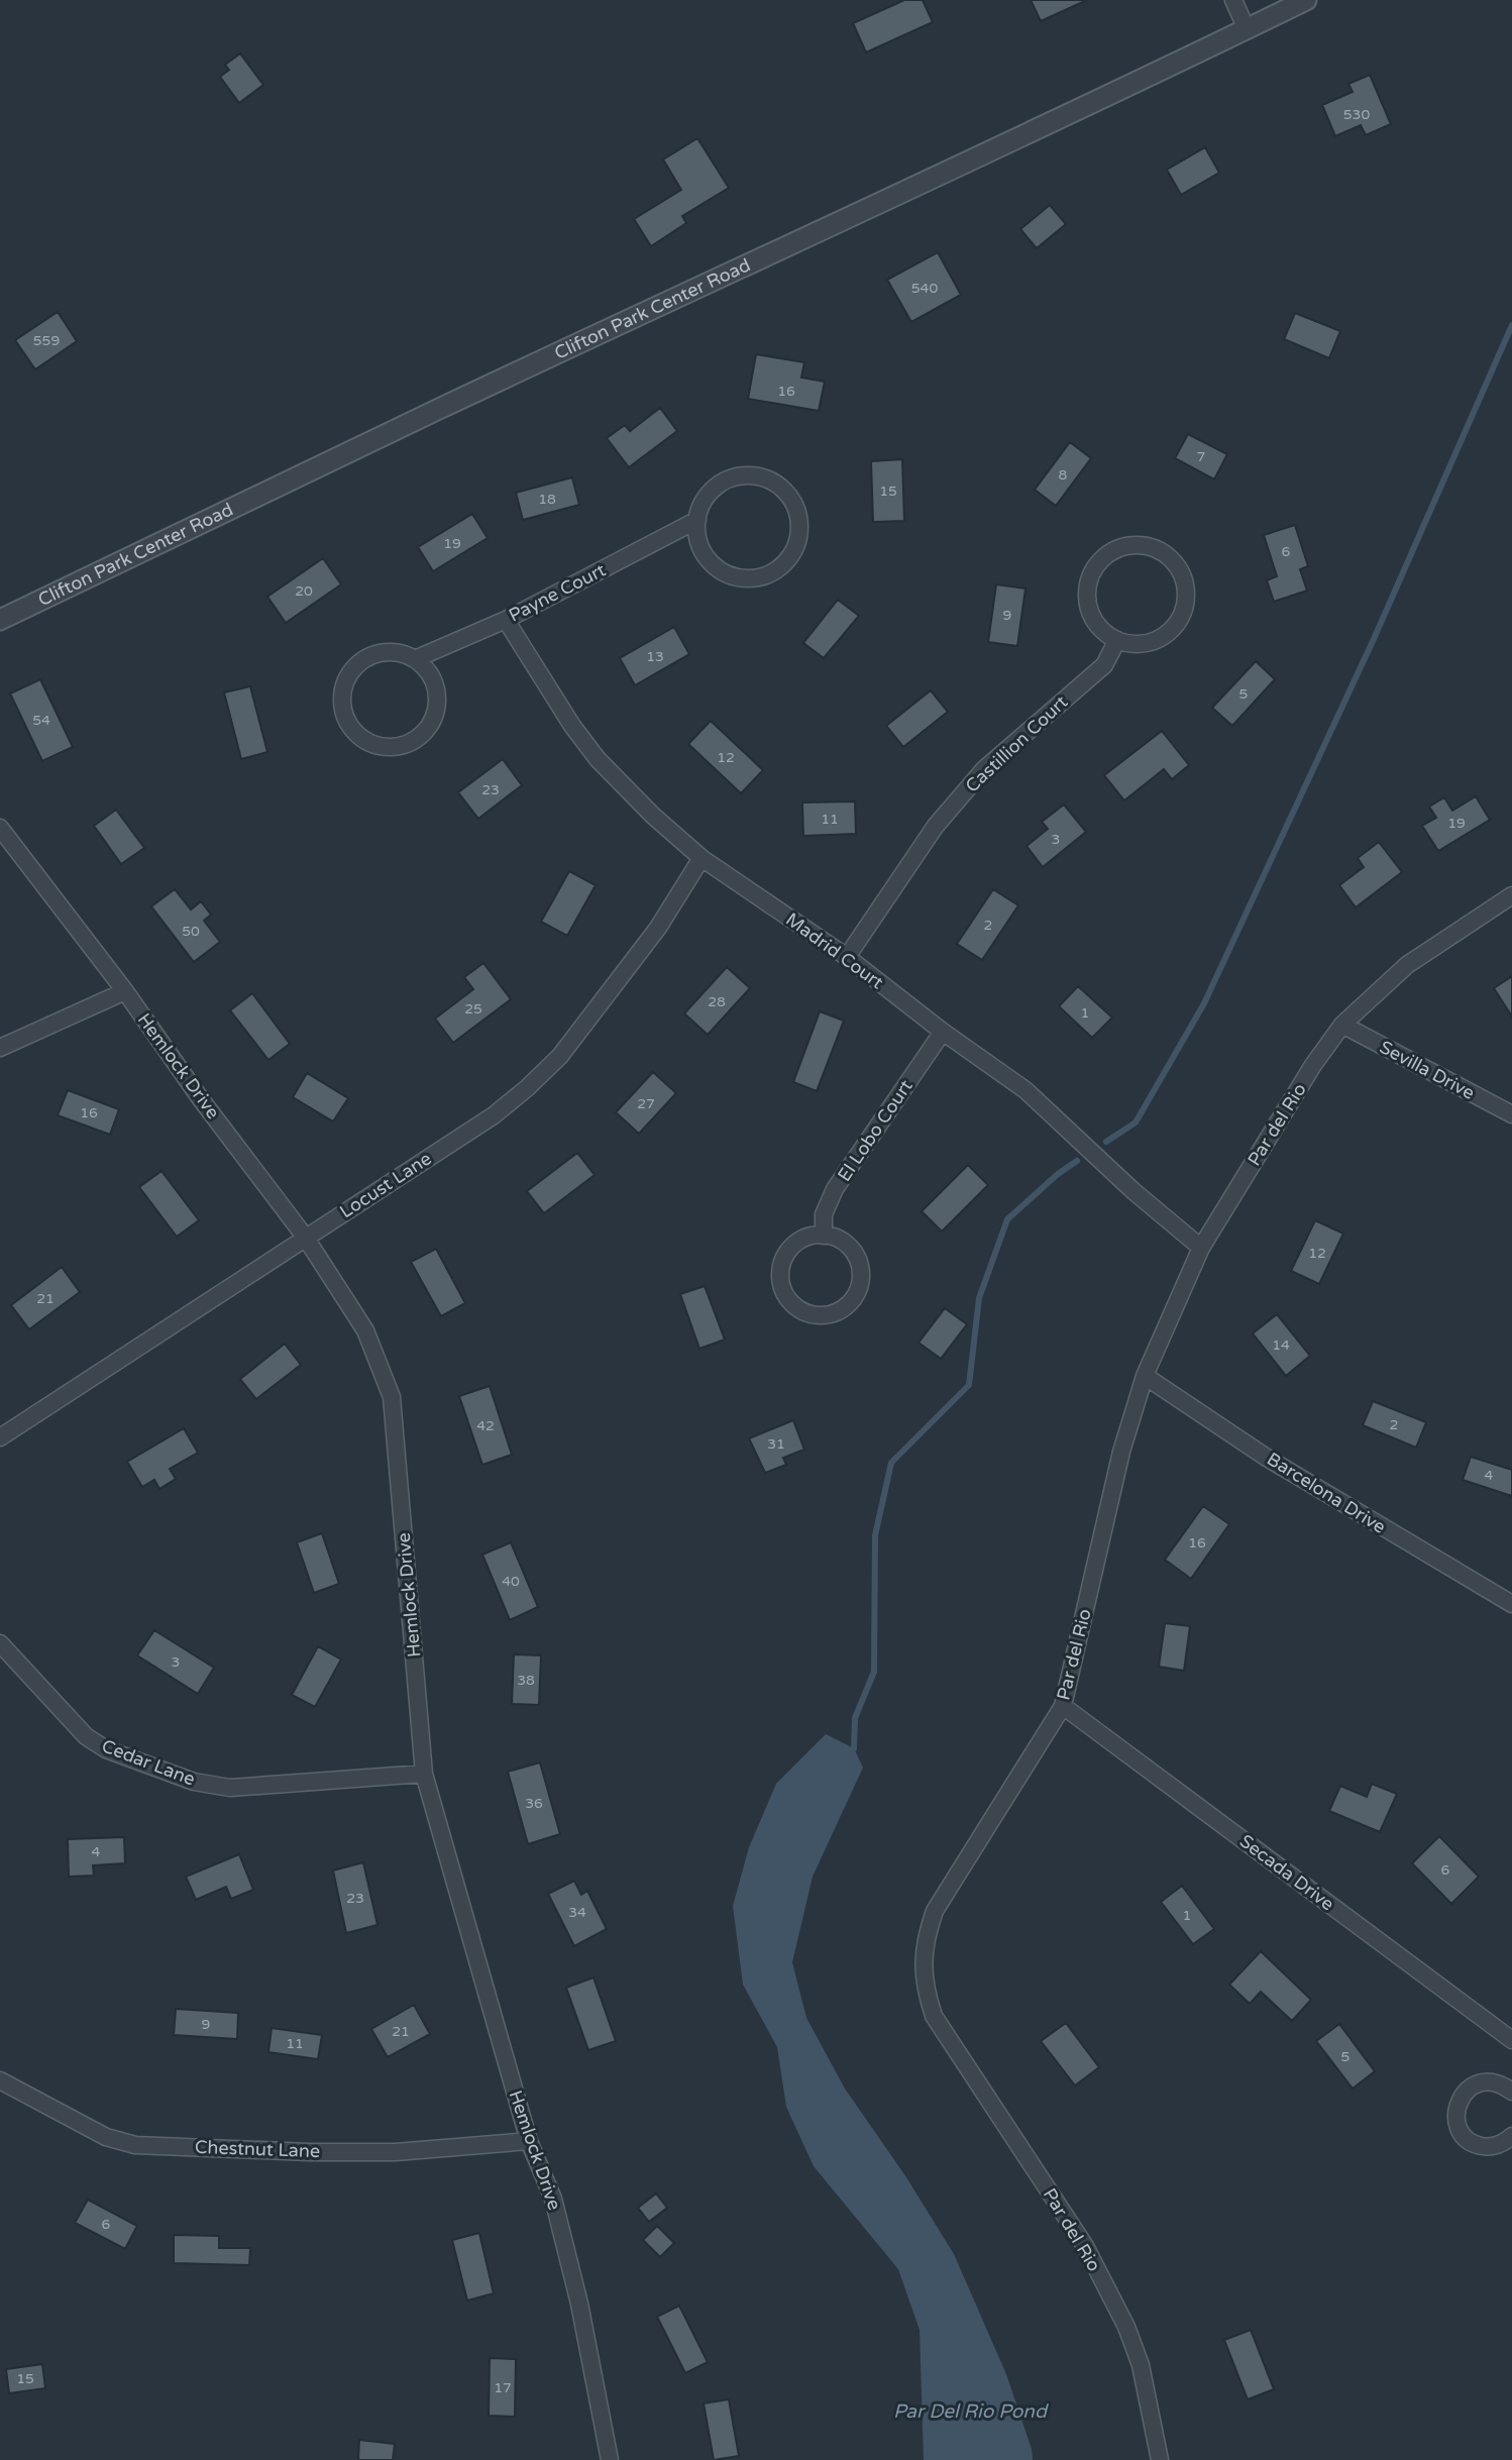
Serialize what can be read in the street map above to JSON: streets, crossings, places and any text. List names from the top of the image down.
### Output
{
  "streets": {
    "street": [
      "Clifton Park Center Road",
      "Payne Court",
      "Castillion Court",
      "Madrid Court",
      "Hemlock Drive",
      "Sevilla Drive",
      "Par del Rio",
      "El Lobo Court",
      "Locust Lane",
      "Barcelona Drive",
      "Cedar Lane",
      "Secada Drive",
      "Chestnut Lane"
    ]
  },
  "crossings": [
    ["Payne Court", "Madrid Court"],
    ["Castillion Court", "Madrid Court"],
    ["Madrid Court", "Par del Rio"],
    ["Madrid Court", "El Lobo Court"],
    ["Madrid Court", "Locust Lane"],
    ["Hemlock Drive", "Locust Lane"],
    ["Hemlock Drive", "Cedar Lane"],
    ["Hemlock Drive", "Chestnut Lane"],
    ["Sevilla Drive", "Par del Rio"],
    ["Par del Rio", "Barcelona Drive"],
    ["Par del Rio", "Secada Drive"]
  ],
  "water": ["Par Del Rio Pond"],
  "house_numbers": [
    "530",
    "540",
    "559",
    "16",
    "7",
    "8",
    "15",
    "18",
    "19",
    "6",
    "20",
    "9",
    "13",
    "5",
    "54",
    "12",
    "23",
    "11",
    "19",
    "3",
    "2",
    "50",
    "28",
    "25",
    "1",
    "27",
    "16",
    "12",
    "21",
    "14",
    "2",
    "42",
    "31",
    "4",
    "16",
    "40",
    "3",
    "38",
    "36",
    "4",
    "6",
    "23",
    "34",
    "1",
    "9",
    "21",
    "11",
    "5",
    "6",
    "15",
    "17"
  ]
}
